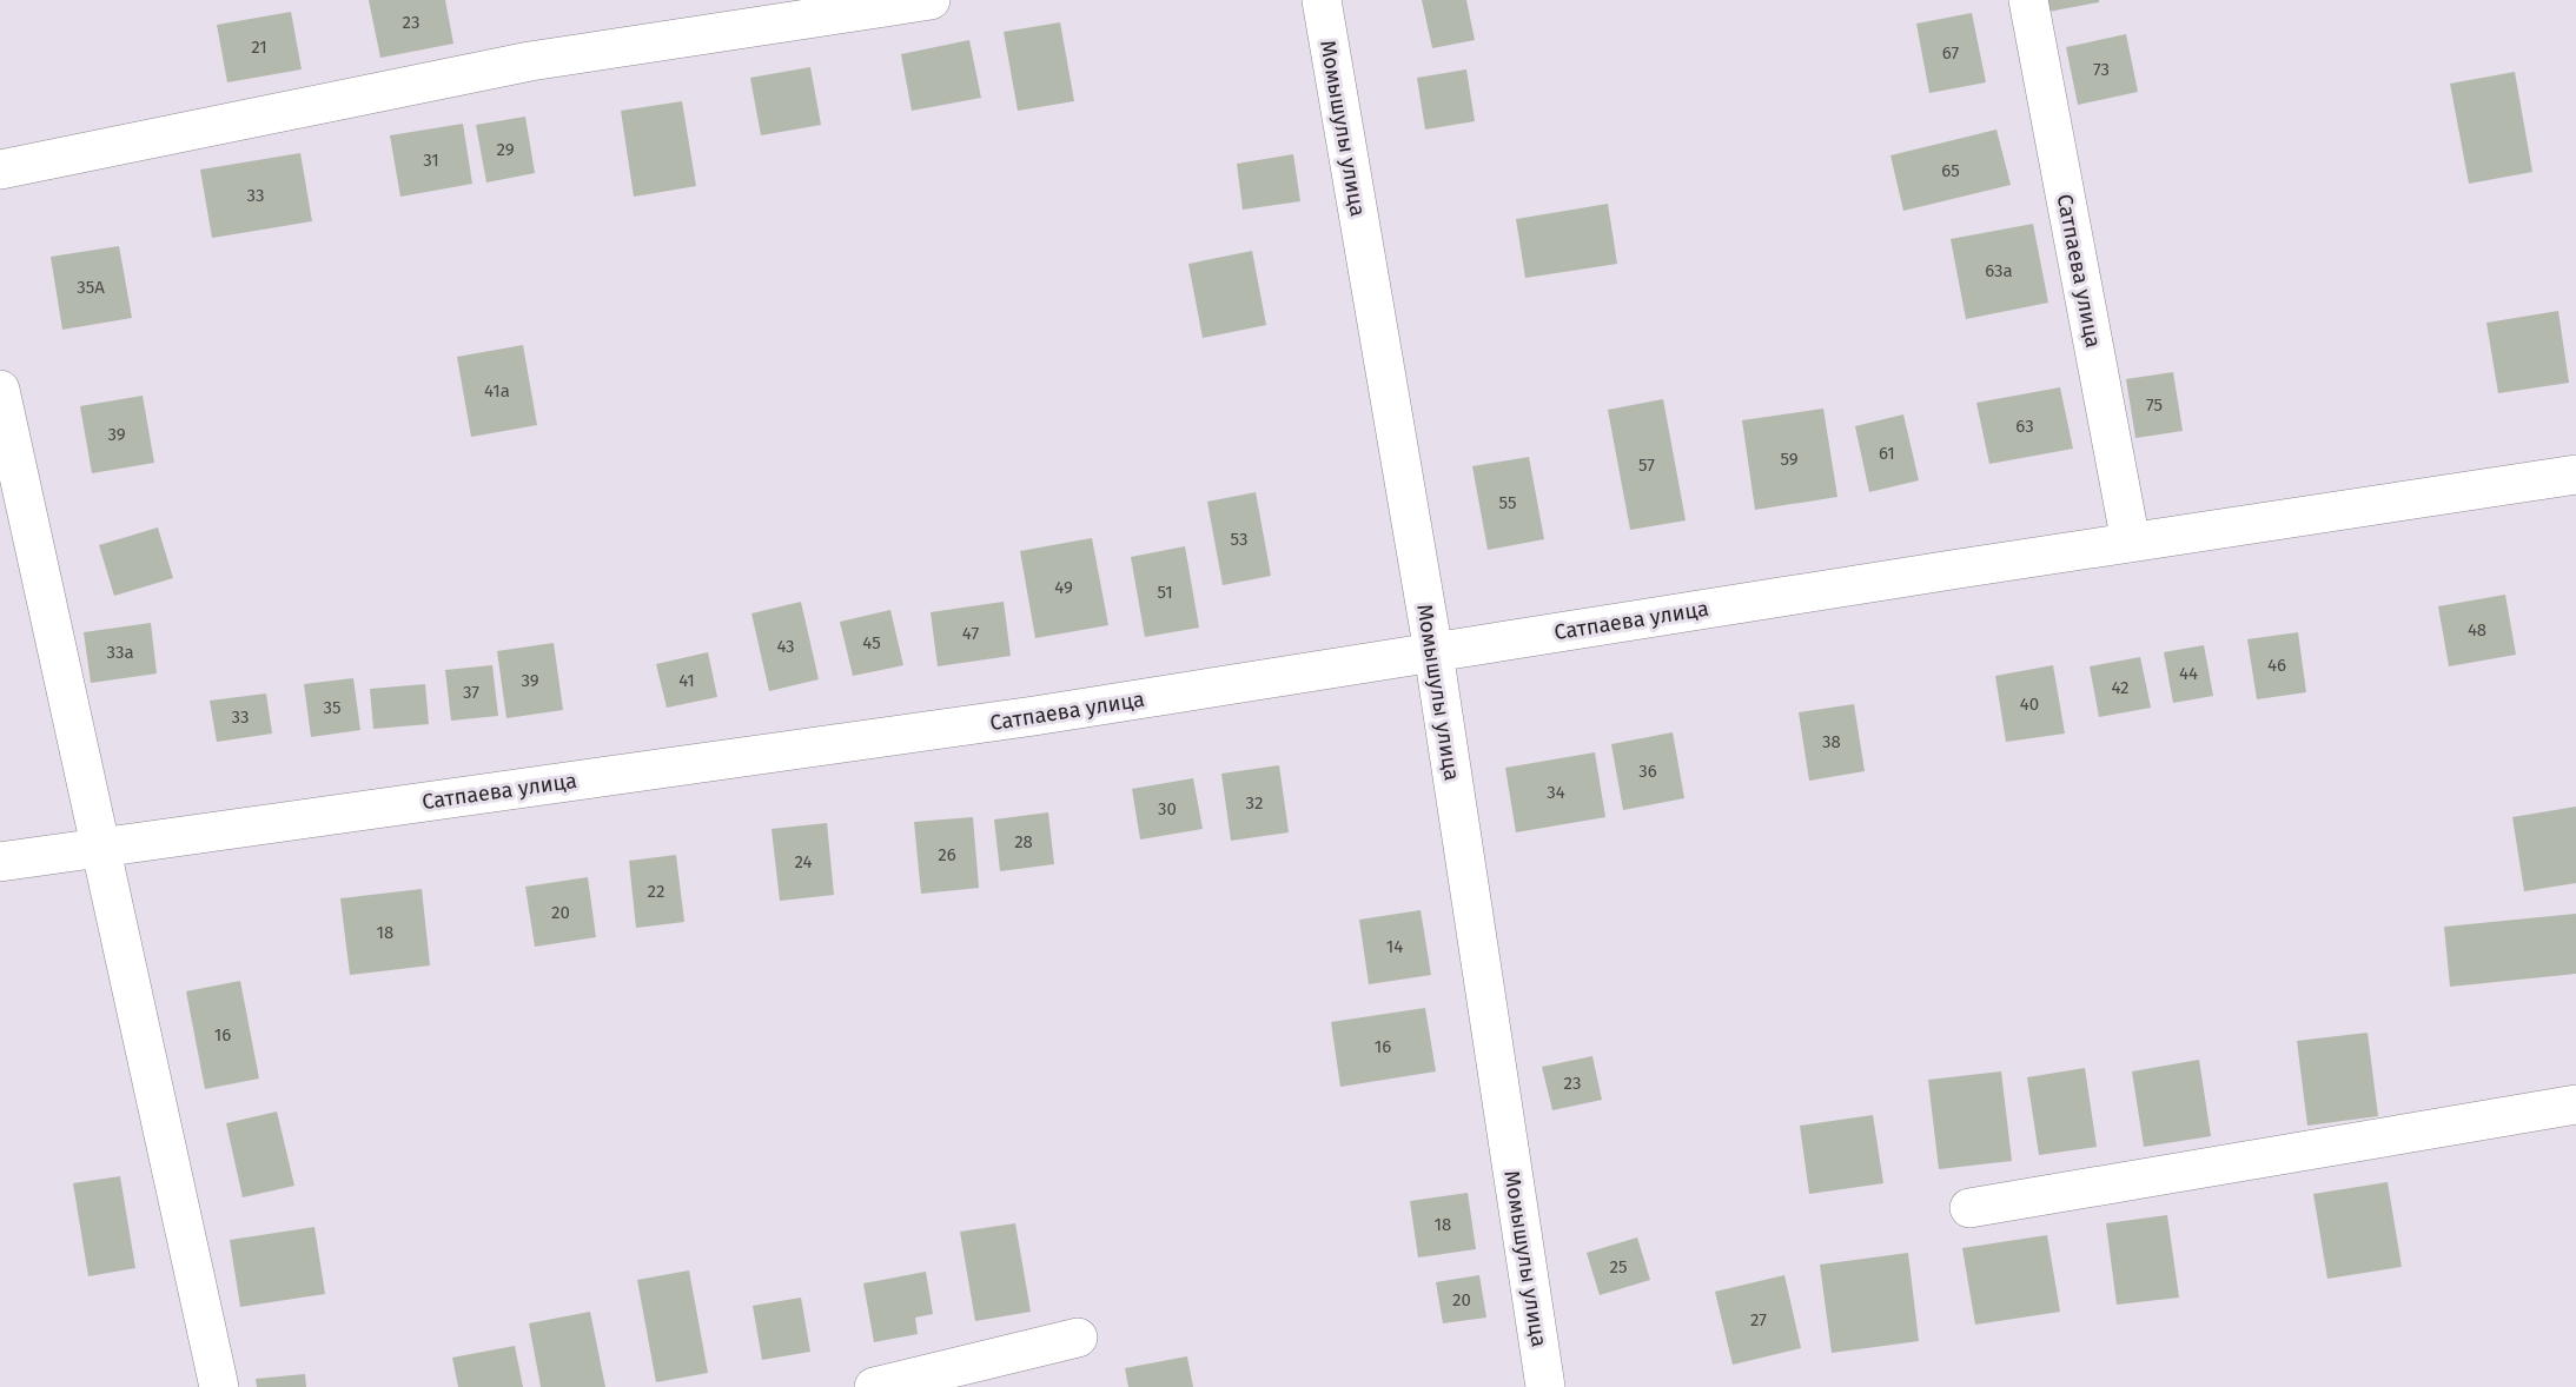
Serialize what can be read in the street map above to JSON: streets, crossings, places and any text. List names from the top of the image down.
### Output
{
  "streets": {
    "street": ["Момышулы улица", "Сатпаева улица"]
  },
  "crossings": [
    ["Момышулы улица", "Сатпаева улица"]
  ],
  "house_numbers": [
    "23",
    "21",
    "67",
    "73",
    "29",
    "31",
    "65",
    "33",
    "63а",
    "35А",
    "41а",
    "75",
    "63",
    "39",
    "61",
    "59",
    "57",
    "55",
    "53",
    "49",
    "51",
    "48",
    "47",
    "45",
    "43",
    "33а",
    "46",
    "44",
    "39",
    "41",
    "42",
    "37",
    "40",
    "35",
    "33",
    "38",
    "36",
    "34",
    "32",
    "30",
    "28",
    "26",
    "24",
    "22",
    "20",
    "18",
    "14",
    "16",
    "16",
    "23",
    "18",
    "25",
    "20",
    "27"
  ]
}
